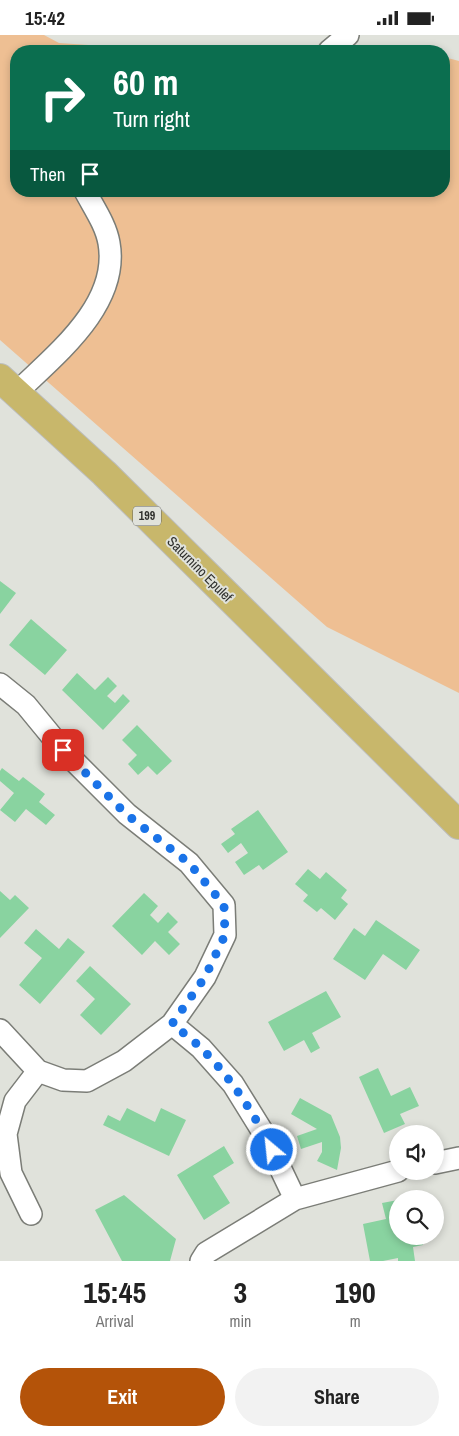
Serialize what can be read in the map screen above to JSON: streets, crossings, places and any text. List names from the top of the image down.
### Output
{
  "streets": {
    "main road": ["199", "Saturnino Epulef"]
  },
  "page": {
    "status": "15:42",
    "turn": ["60 m", "Turn right"],
    "then": "Then",
    "eta": [
      "15:45",
      "Arrival",
      "3",
      "min",
      "190",
      "m"
    ],
    "buttons": ["Exit", "Share"]
  }
}
